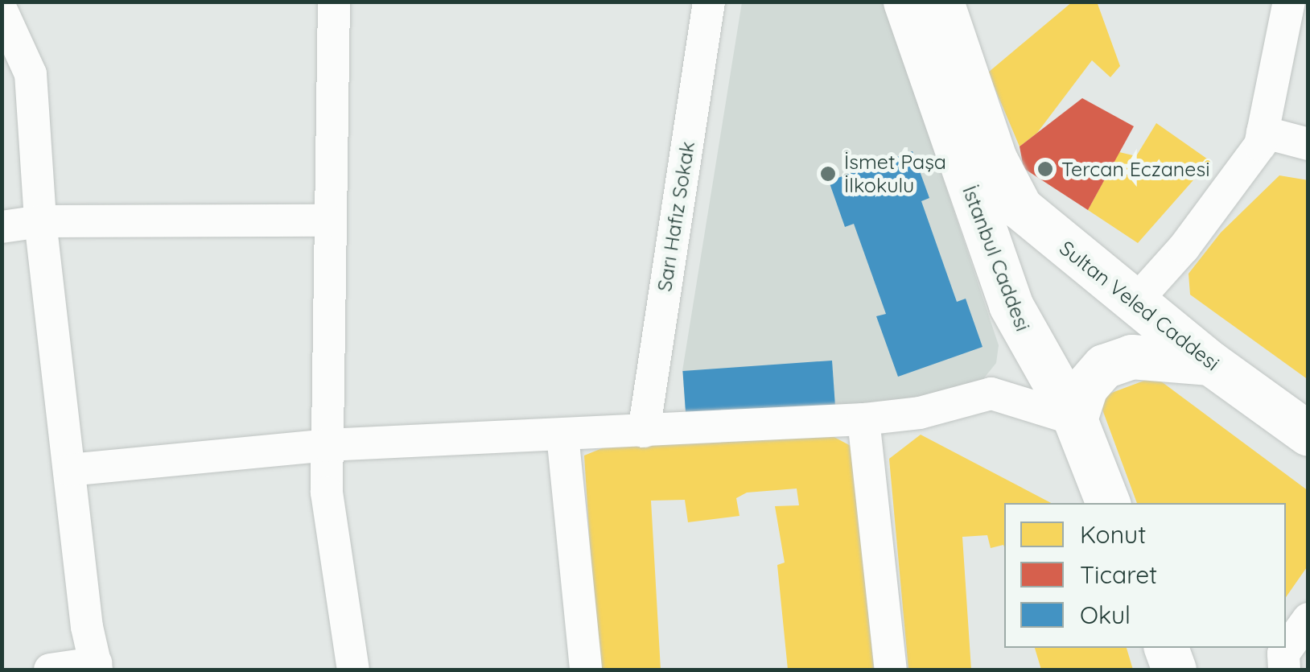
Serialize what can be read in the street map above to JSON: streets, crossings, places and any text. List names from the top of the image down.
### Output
{
  "streets": {
    "main road": ["İstanbul Caddesi", "Sultan Veled Caddesi"],
    "street": ["Sarı Hafız Sokak"]
  },
  "crossings": [
    ["İstanbul Caddesi", "Sultan Veled Caddesi"]
  ],
  "places": ["Tercan Eczanesi", "İsmet Paşa İlkokulu"],
  "legend": ["Konut", "Ticaret", "Okul"]
}
